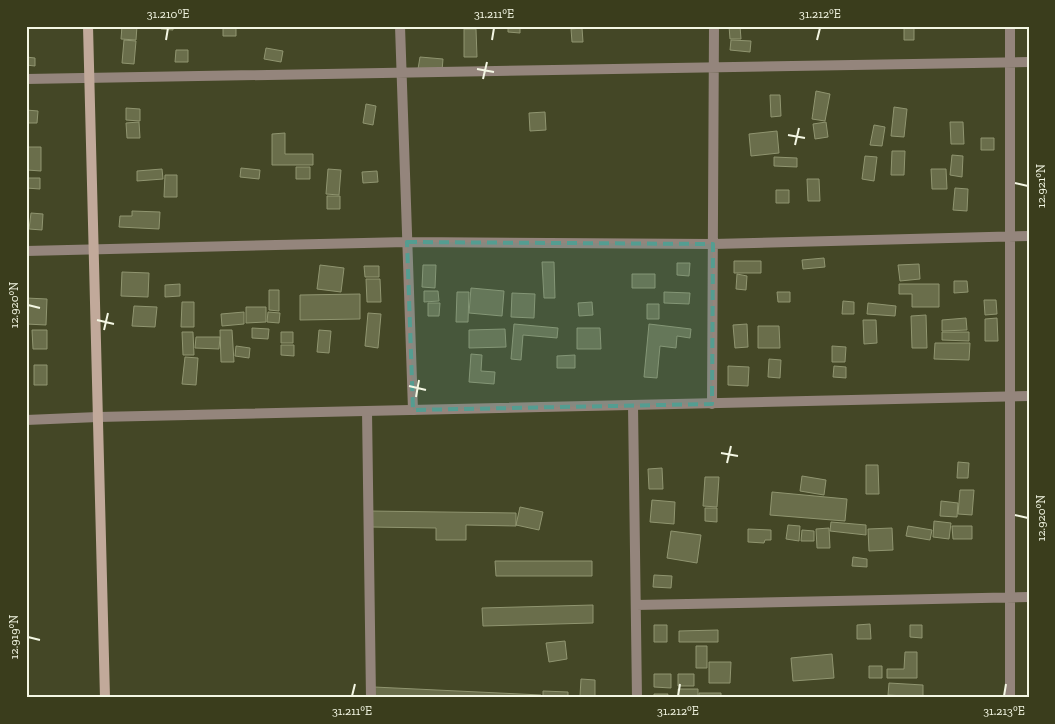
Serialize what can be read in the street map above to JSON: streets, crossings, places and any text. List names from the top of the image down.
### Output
{
  "coordinates": [
    "31.210°E",
    "31.211°E",
    "31.212°E",
    "12.921°N",
    "12.920°N",
    "12.919°N",
    "31.213°E"
  ]
}
